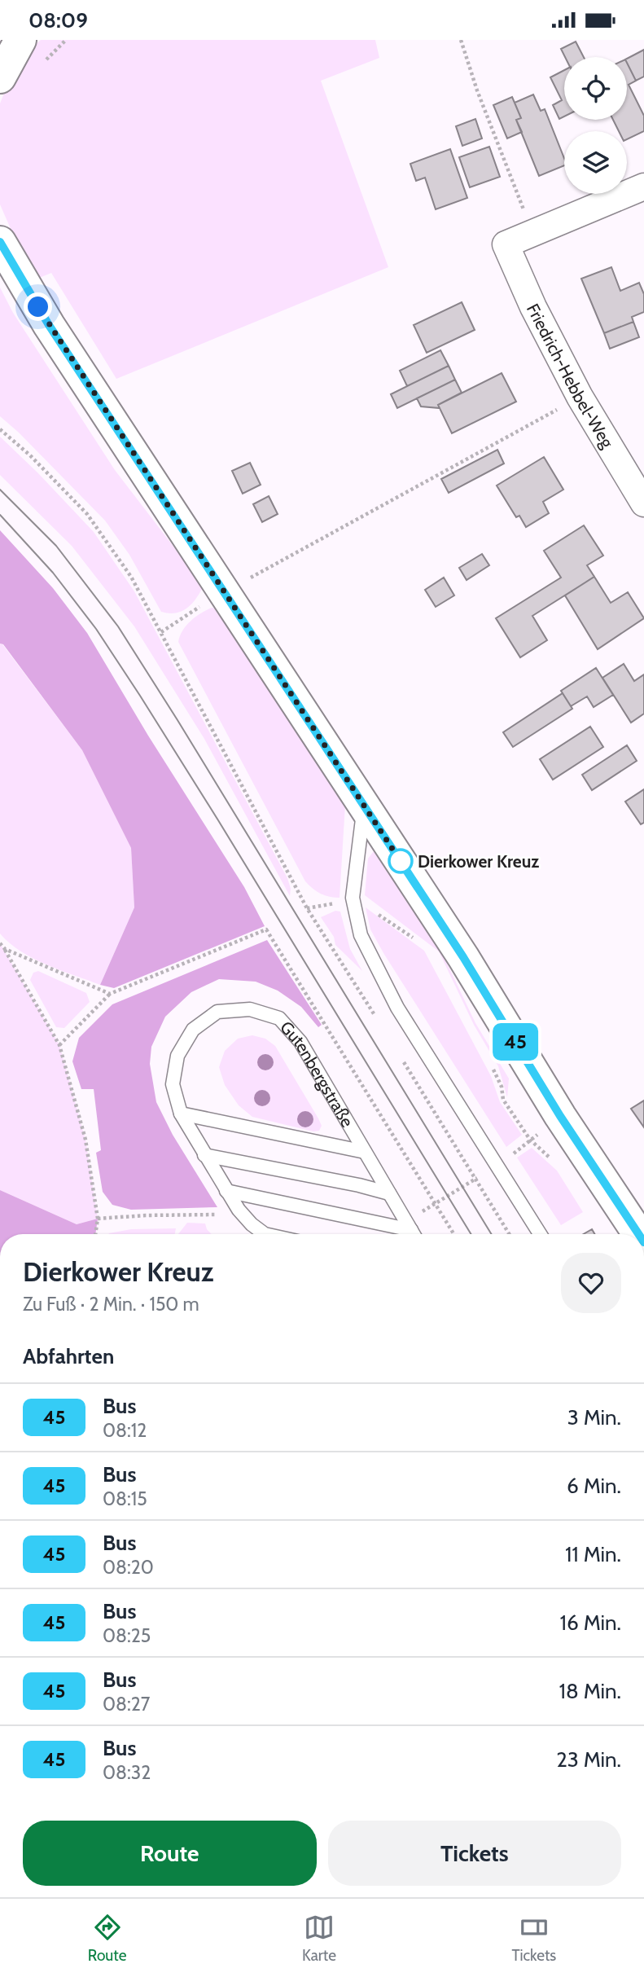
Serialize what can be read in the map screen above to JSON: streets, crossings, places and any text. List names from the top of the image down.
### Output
{
  "streets": {
    "street": ["Friedrich-Hebbel-Weg"],
    "lane": ["Gutenbergstraße"]
  },
  "places": ["Dierkower Kreuz"],
  "lines": ["bus line 45"],
  "page": {
    "status": "08:09",
    "on_map": "45",
    "heading": [
      ["Dierkower Kreuz", "Zu Fuß · 2 Min. · 150 m"],
      "Abfahrten"
    ],
    "list": [
      {
        "mark": "45",
        "name": "Bus",
        "note": "08:12",
        "value": "3 Min."
      },
      {
        "mark": "45",
        "name": "Bus",
        "note": "08:15",
        "value": "6 Min."
      },
      {
        "mark": "45",
        "name": "Bus",
        "note": "08:20",
        "value": "11 Min."
      },
      {
        "mark": "45",
        "name": "Bus",
        "note": "08:25",
        "value": "16 Min."
      },
      {
        "mark": "45",
        "name": "Bus",
        "note": "08:27",
        "value": "18 Min."
      },
      {
        "mark": "45",
        "name": "Bus",
        "note": "08:32",
        "value": "23 Min."
      }
    ],
    "buttons": ["Route", "Tickets"],
    "tabs": ["Route", "Karte", "Tickets"]
  }
}
